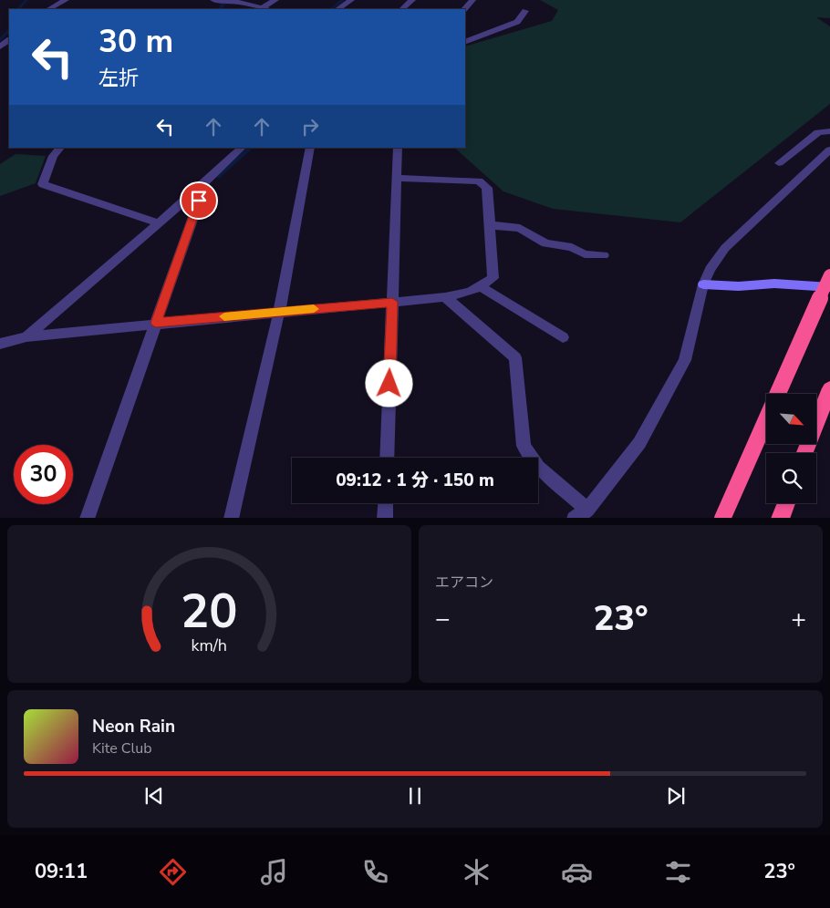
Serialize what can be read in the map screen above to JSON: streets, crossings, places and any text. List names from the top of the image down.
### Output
{
  "north": "bottom right",
  "page": {
    "turn": ["30 m", "左折"],
    "limit": "30",
    "trip": "09:12 · 1 分 · 150 m",
    "tile": "エアコン",
    "heat": ["−", "23°", "+"],
    "song": ["Neon Rain", "Kite Club"],
    "tabs": ["09:11", "23°"],
    "gauge": ["20", "km/h"]
  }
}
